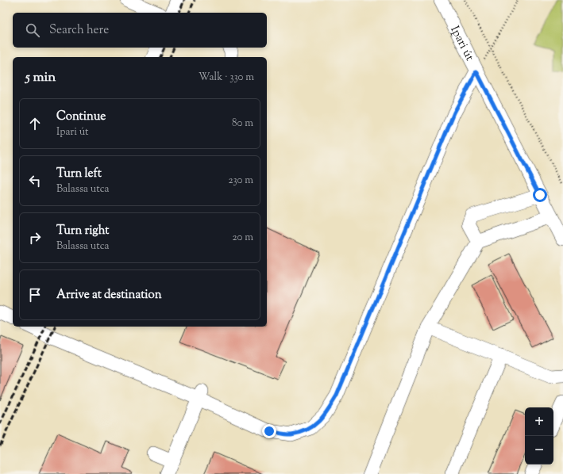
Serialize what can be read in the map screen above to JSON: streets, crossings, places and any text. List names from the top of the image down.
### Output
{
  "streets": {
    "street": ["Ipari út"]
  },
  "page": {
    "search": "Search here",
    "heading": ["5 min", "Walk · 330 m"],
    "list": [
      ["Continue", "Ipari út", "80 m"],
      ["Turn left", "Balassa utca", "230 m"],
      ["Turn right", "Balassa utca", "20 m"],
      "Arrive at destination"
    ],
    "map_buttons": ["+", "−"]
  }
}
